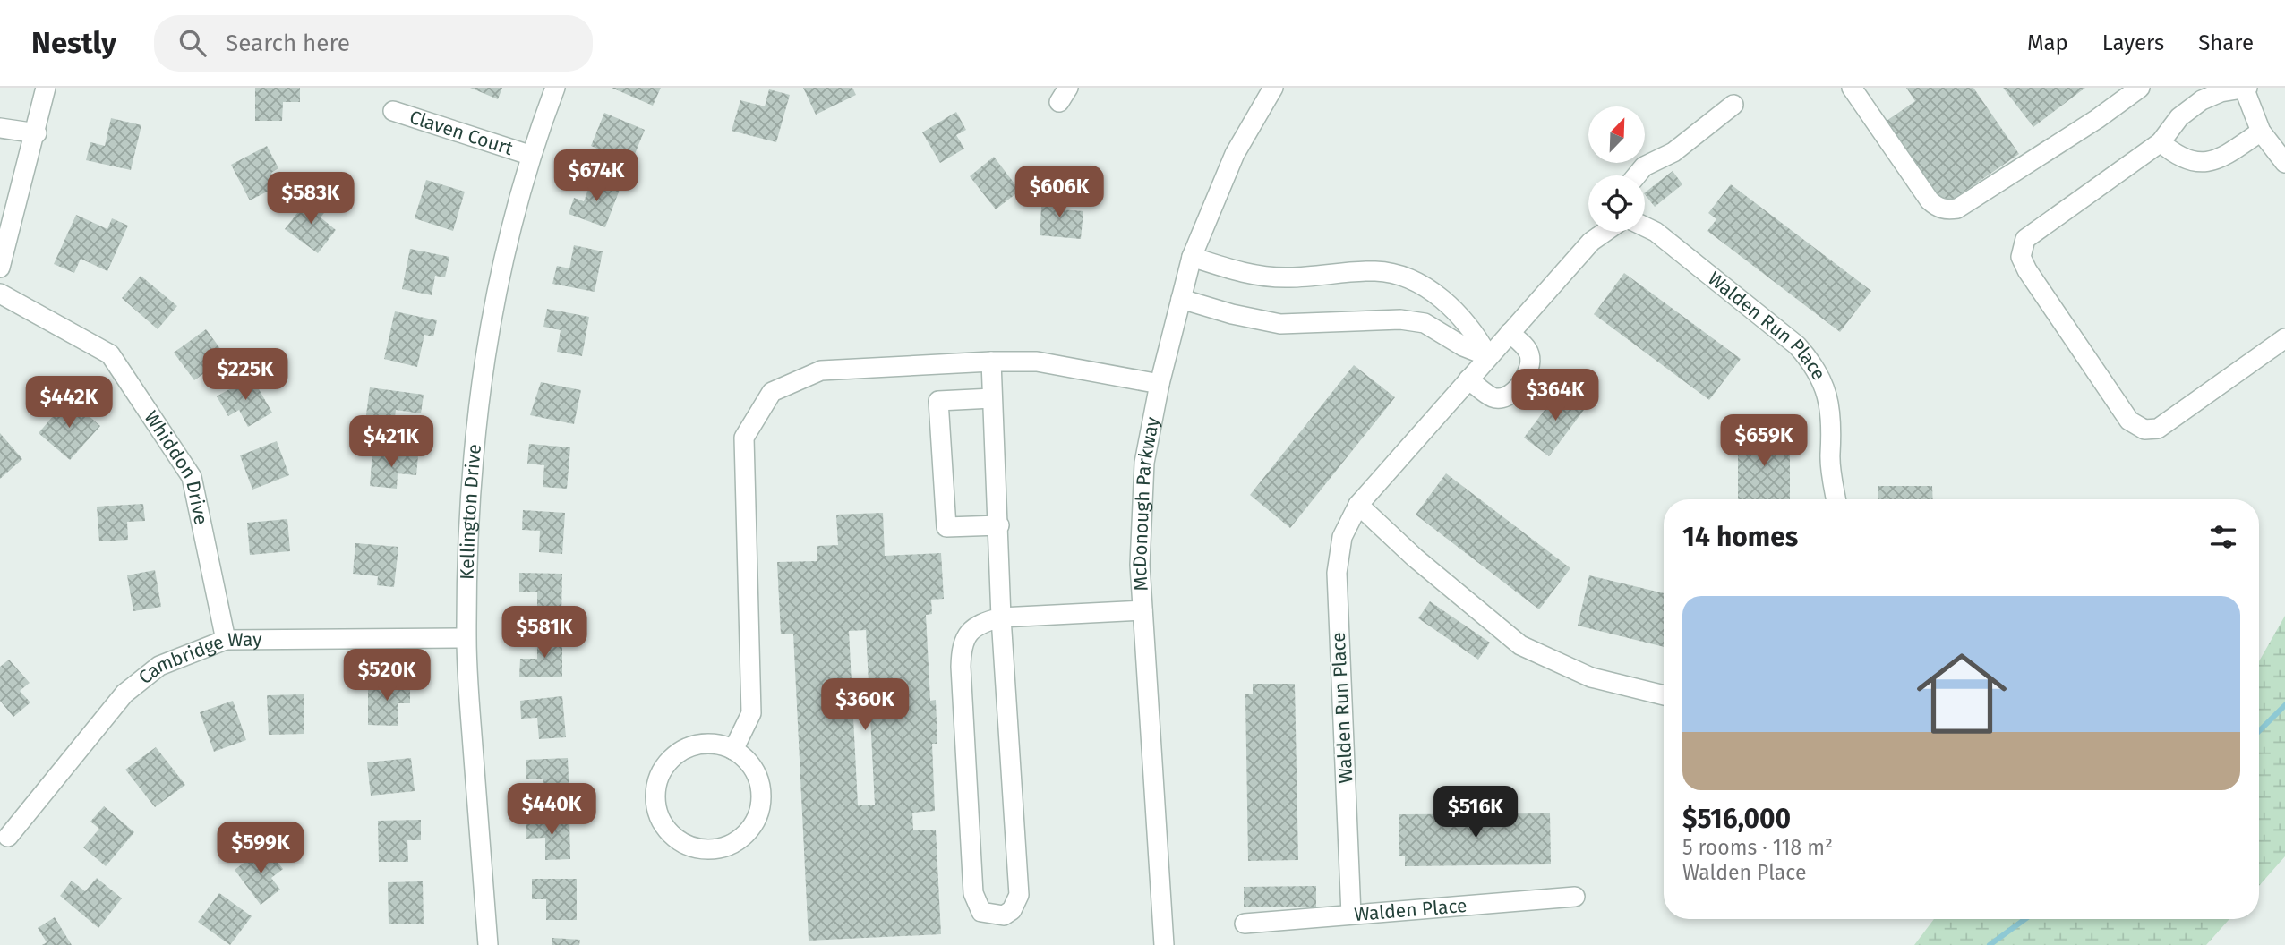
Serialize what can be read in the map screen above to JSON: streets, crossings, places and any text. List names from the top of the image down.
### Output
{
  "streets": {
    "street": [
      "Claven Court",
      "Walden Run Place",
      "Whiddon Drive",
      "McDonough Parkway",
      "Kellington Drive",
      "Cambridge Way",
      "Walden Place"
    ]
  },
  "crossings": [
    ["Claven Court", "Kellington Drive"],
    ["Walden Run Place", "Walden Place"],
    ["Whiddon Drive", "Cambridge Way"],
    ["Kellington Drive", "Cambridge Way"]
  ],
  "north": "top right",
  "page": {
    "header": "Nestly",
    "search": "Search here",
    "nav": ["Map", "Layers", "Share"],
    "price": [
      "$674K",
      "$606K",
      "$583K",
      "$225K",
      "$364K",
      "$442K",
      "$659K",
      "$421K",
      "$581K",
      "$520K",
      "$360K",
      "$440K",
      "$516K",
      "$599K"
    ],
    "heading": "14 homes",
    "list": [
      {
        "name": "$516,000",
        "note": "5 rooms · 118 m² · Walden Place"
      }
    ]
  }
}
